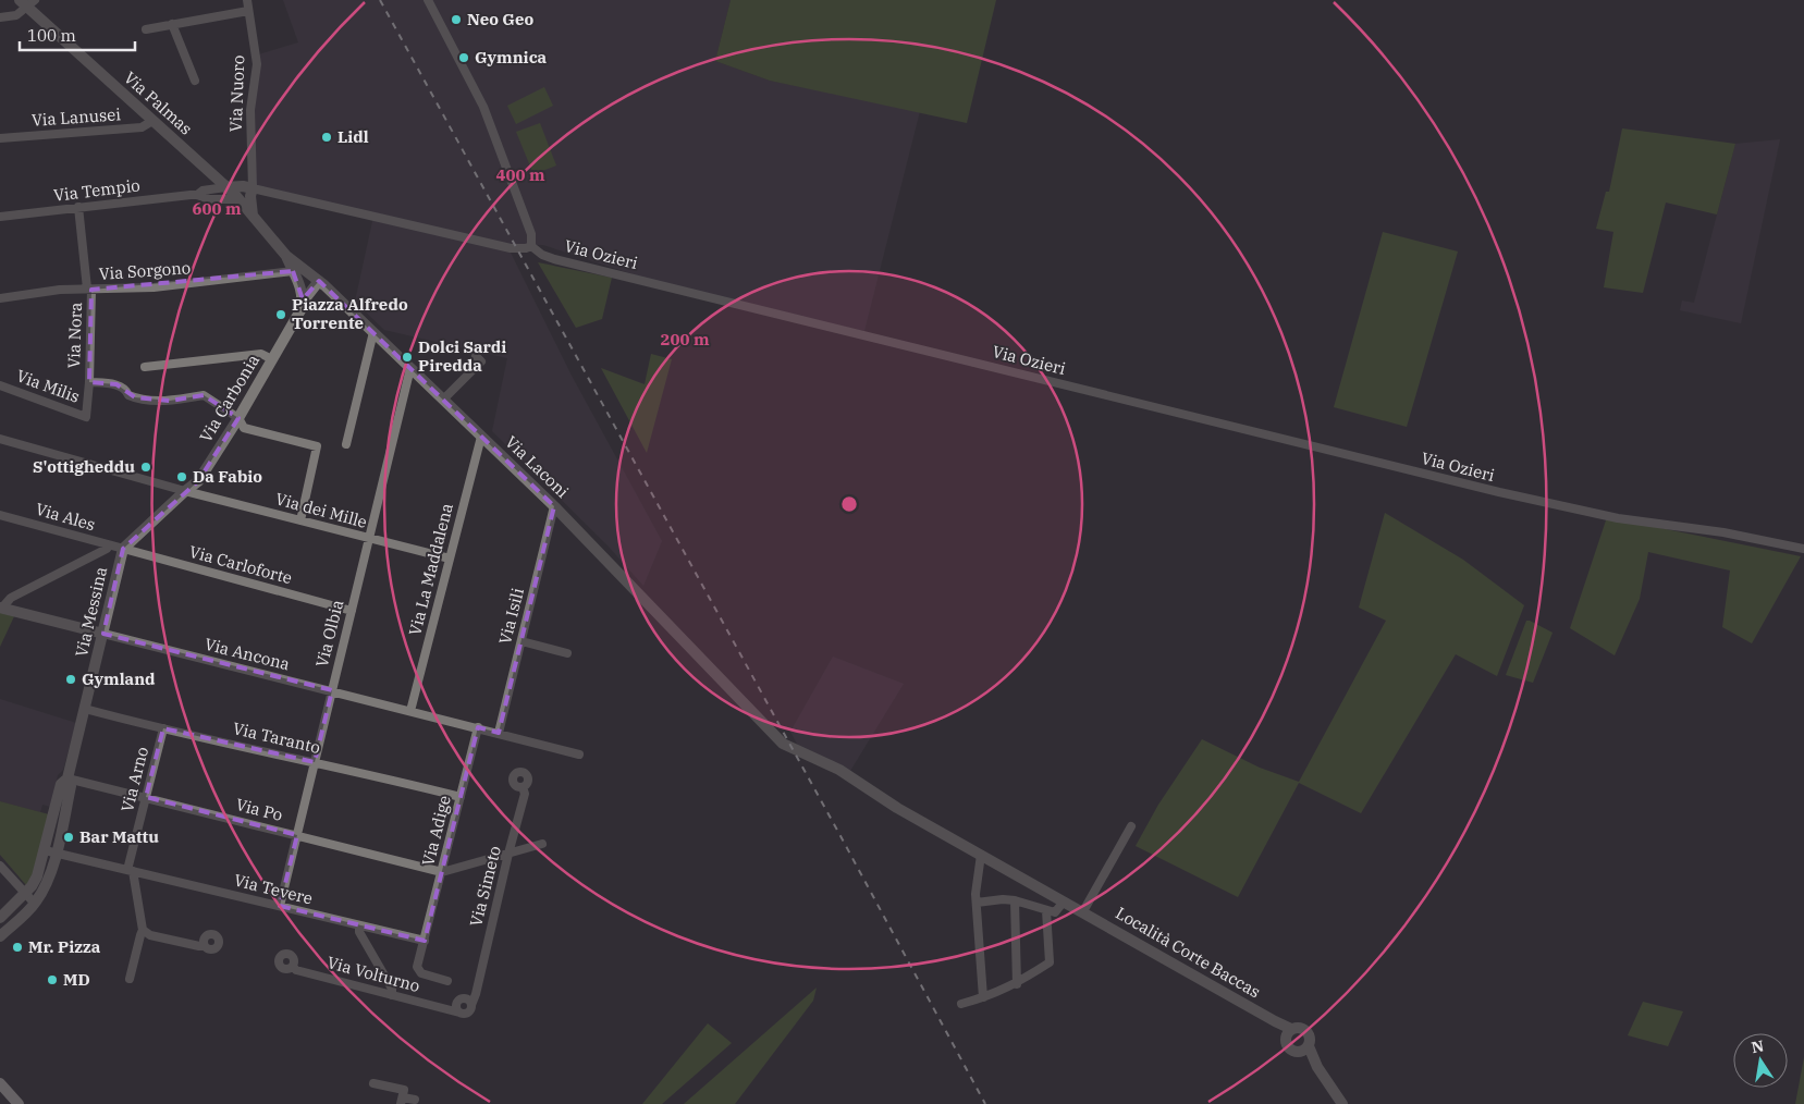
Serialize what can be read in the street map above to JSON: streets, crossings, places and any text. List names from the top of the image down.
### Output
{
  "streets": {
    "street": [
      "Via Nuoro",
      "Via Palmas",
      "Via Lanusei",
      "Via Tempio",
      "Via Ozieri",
      "Via Sorgono",
      "Via Nora",
      "Via Milis",
      "Via Carbonia",
      "Via Laconi",
      "Via dei Mille",
      "Via Ales",
      "Via Carloforte",
      "Via La Maddalena",
      "Via Messina",
      "Via Isili",
      "Via Olbia",
      "Via Ancona",
      "Via Taranto",
      "Via Arno",
      "Via Po",
      "Via Adige",
      "Via Simeto",
      "Via Tevere",
      "Località Corte Baccas",
      "Via Volturno"
    ]
  },
  "crossings": [
    ["Via Nuoro", "Via Tempio"],
    ["Via Nuoro", "Via Laconi"],
    ["Via Palmas", "Via Lanusei"],
    ["Via Palmas", "Via Tempio"],
    ["Via Tempio", "Via Nora"],
    ["Via Tempio", "Via Laconi"],
    ["Via Sorgono", "Via Nora"],
    ["Via Nora", "Via Milis"],
    ["Via Milis", "Via Carbonia"],
    ["Via Milis", "Via dei Mille"],
    ["Via Carbonia", "Via Laconi"],
    ["Via Carbonia", "Via dei Mille"],
    ["Via Carbonia", "Via Ales"],
    ["Via Carbonia", "Via Carloforte"],
    ["Via Carbonia", "Via Messina"],
    ["Via Laconi", "Via La Maddalena"],
    ["Via Laconi", "Via Isili"],
    ["Via Laconi", "Via Olbia"],
    ["Via Laconi", "Località Corte Baccas"],
    ["Via dei Mille", "Via La Maddalena"],
    ["Via dei Mille", "Via Olbia"],
    ["Via Ales", "Via Carloforte"],
    ["Via Ales", "Via Messina"],
    ["Via Carloforte", "Via Messina"],
    ["Via Carloforte", "Via Olbia"],
    ["Via La Maddalena", "Via Ancona"],
    ["Via Messina", "Via Ancona"],
    ["Via Messina", "Via Taranto"],
    ["Via Messina", "Via Po"],
    ["Via Messina", "Via Tevere"],
    ["Via Isili", "Via Ancona"],
    ["Via Olbia", "Via Ancona"],
    ["Via Olbia", "Via Taranto"],
    ["Via Olbia", "Via Po"],
    ["Via Olbia", "Via Tevere"],
    ["Via Ancona", "Via Adige"],
    ["Via Taranto", "Via Arno"],
    ["Via Taranto", "Via Adige"],
    ["Via Arno", "Via Po"],
    ["Via Arno", "Via Tevere"],
    ["Via Po", "Via Adige"],
    ["Via Adige", "Via Tevere"]
  ],
  "places": [
    "Neo Geo",
    "Gymnica",
    "Lidl",
    "Piazza Alfredo Torrente",
    "Dolci Sardi Piredda",
    "S'ottigheddu",
    "Da Fabio",
    "Gymland",
    "Bar Mattu",
    "Mr. Pizza",
    "MD"
  ],
  "scale_bar": "100 m",
  "north": "top",
  "rings": ["400 m", "600 m", "200 m"]
}
